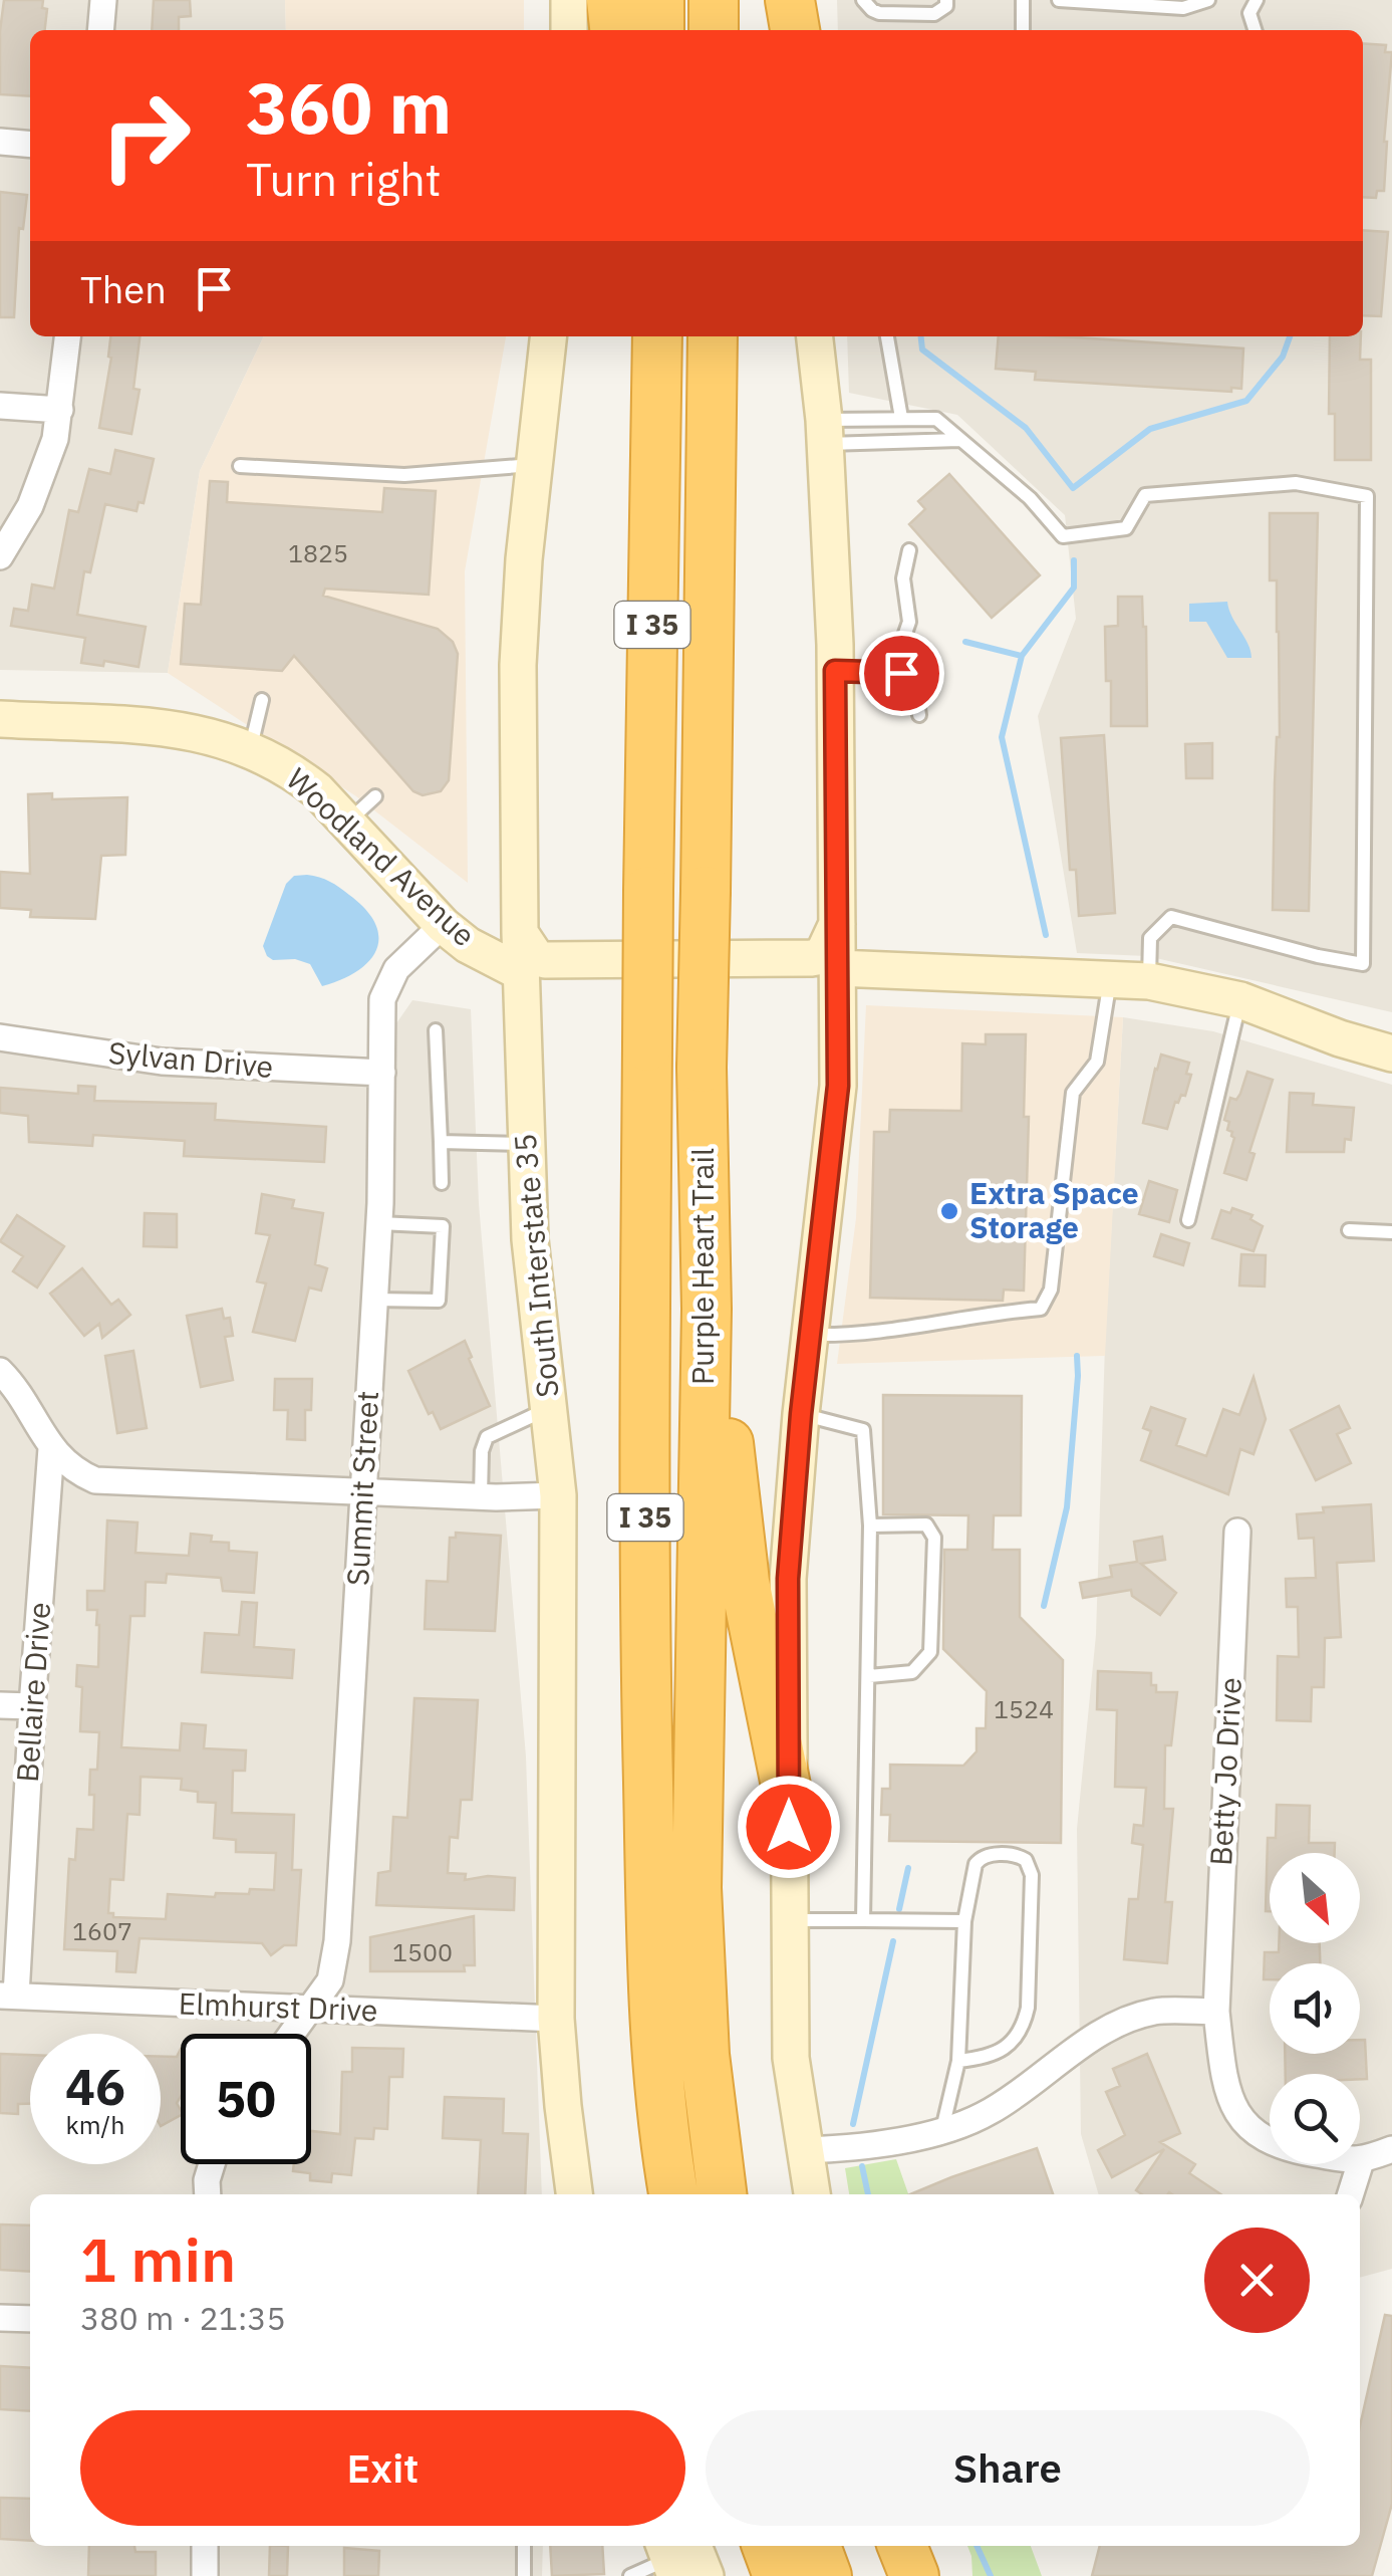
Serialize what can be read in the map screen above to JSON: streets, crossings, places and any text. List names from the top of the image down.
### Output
{
  "streets": {
    "highway": ["I 35", "Purple Heart Trail"],
    "main road": ["Woodland Avenue", "South Interstate 35"],
    "street": [
      "Sylvan Drive",
      "Summit Street",
      "Bellaire Drive",
      "Betty Jo Drive",
      "Elmhurst Drive"
    ]
  },
  "crossings": [
    ["Woodland Avenue", "South Interstate 35"],
    ["Woodland Avenue", "Summit Street"],
    ["Sylvan Drive", "Summit Street"],
    ["South Interstate 35", "Elmhurst Drive"],
    ["Summit Street", "Elmhurst Drive"],
    ["Bellaire Drive", "Elmhurst Drive"]
  ],
  "places": ["Extra Space Storage"],
  "house_numbers": [
    "1825",
    "1524",
    "1607",
    "1500"
  ],
  "north": "bottom right",
  "page": {
    "turn": ["360 m", "Turn right"],
    "then": "Then",
    "speed": "46 km/h",
    "limit": "50",
    "heading": ["1 min", "380 m · 21:35"],
    "buttons": ["Exit", "Share"]
  }
}
